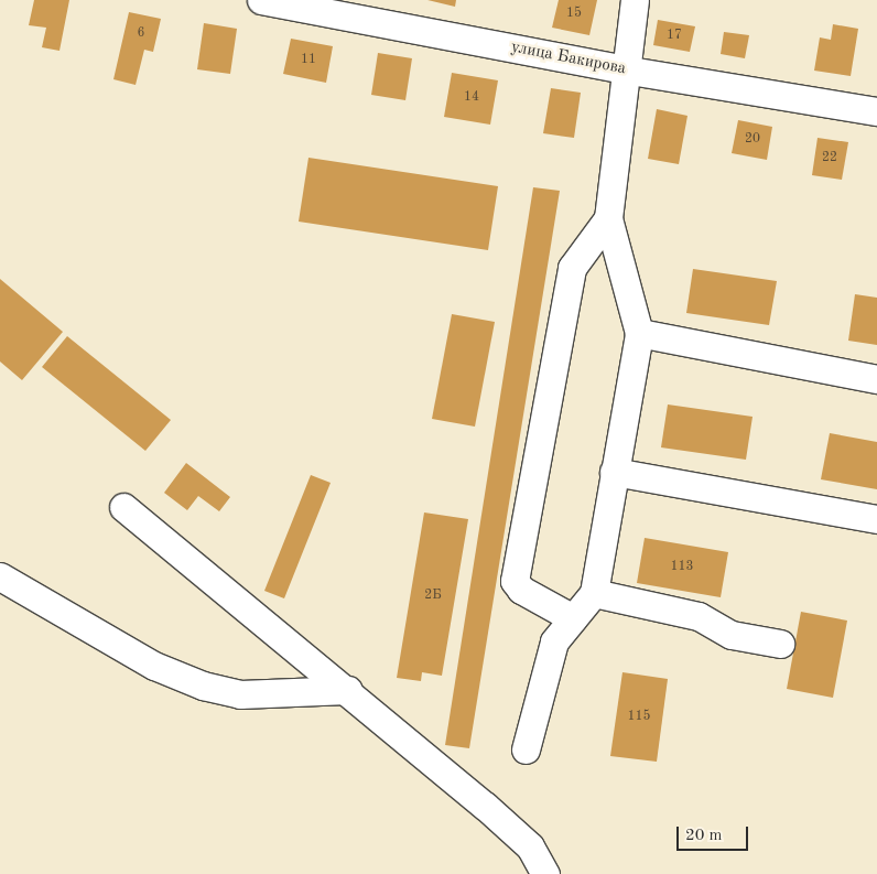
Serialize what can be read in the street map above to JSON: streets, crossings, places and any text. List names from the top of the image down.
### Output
{
  "streets": {
    "street": ["улица Бакирова"]
  },
  "house_numbers": [
    "15",
    "6",
    "17",
    "11",
    "14",
    "20",
    "22",
    "113",
    "2Б",
    "115"
  ],
  "scale_bar": "20 m"
}
